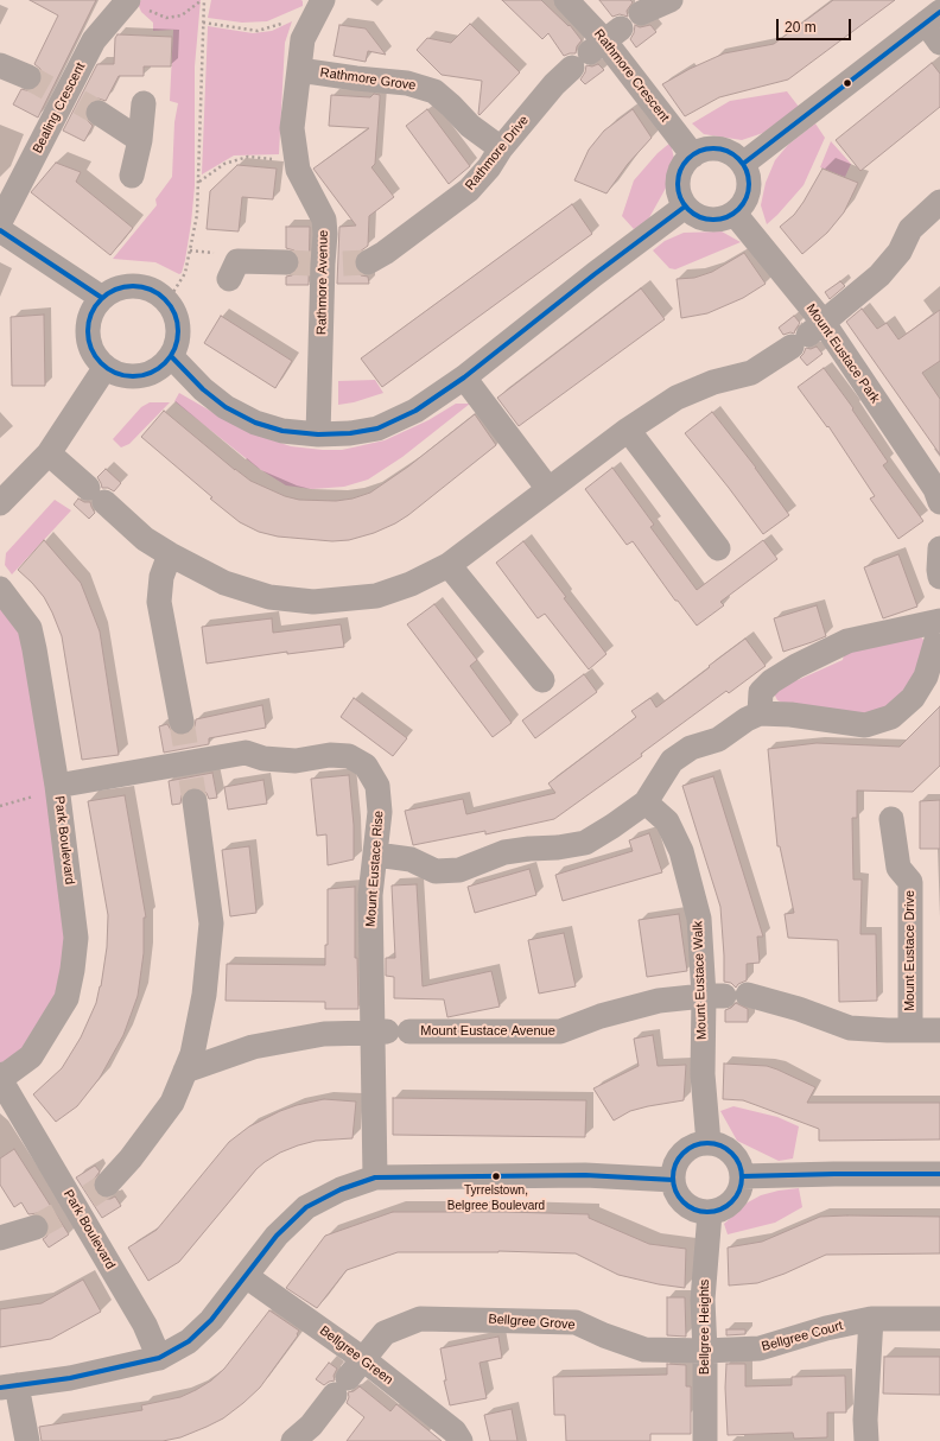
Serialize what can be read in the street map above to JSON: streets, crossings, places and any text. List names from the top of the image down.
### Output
{
  "streets": {
    "street": [
      "Rathmore Crescent",
      "Rathmore Grove",
      "Bealing Crescent",
      "Rathmore Drive",
      "Rathmore Avenue",
      "Mount Eustace Park",
      "Park Boulevard",
      "Mount Eustace Rise",
      "Mount Eustace Drive",
      "Mount Eustace Walk",
      "Mount Eustace Avenue",
      "Bellgree Grove",
      "Bellgree Heights",
      "Bellgree Court",
      "Bellgree Green"
    ]
  },
  "crossings": [
    ["Rathmore Crescent", "Rathmore Drive"],
    ["Rathmore Crescent", "Mount Eustace Park"],
    ["Rathmore Grove", "Rathmore Drive"],
    ["Rathmore Grove", "Rathmore Avenue"],
    ["Park Boulevard", "Mount Eustace Rise"],
    ["Mount Eustace Rise", "Mount Eustace Avenue"],
    ["Mount Eustace Drive", "Mount Eustace Walk"],
    ["Mount Eustace Drive", "Mount Eustace Avenue"],
    ["Mount Eustace Walk", "Mount Eustace Avenue"],
    ["Mount Eustace Walk", "Bellgree Heights"],
    ["Bellgree Grove", "Bellgree Heights"],
    ["Bellgree Grove", "Bellgree Court"],
    ["Bellgree Grove", "Bellgree Green"],
    ["Bellgree Heights", "Bellgree Court"]
  ],
  "places": ["Tyrrelstown, Belgree Boulevard"],
  "scale_bar": "20 m"
}
